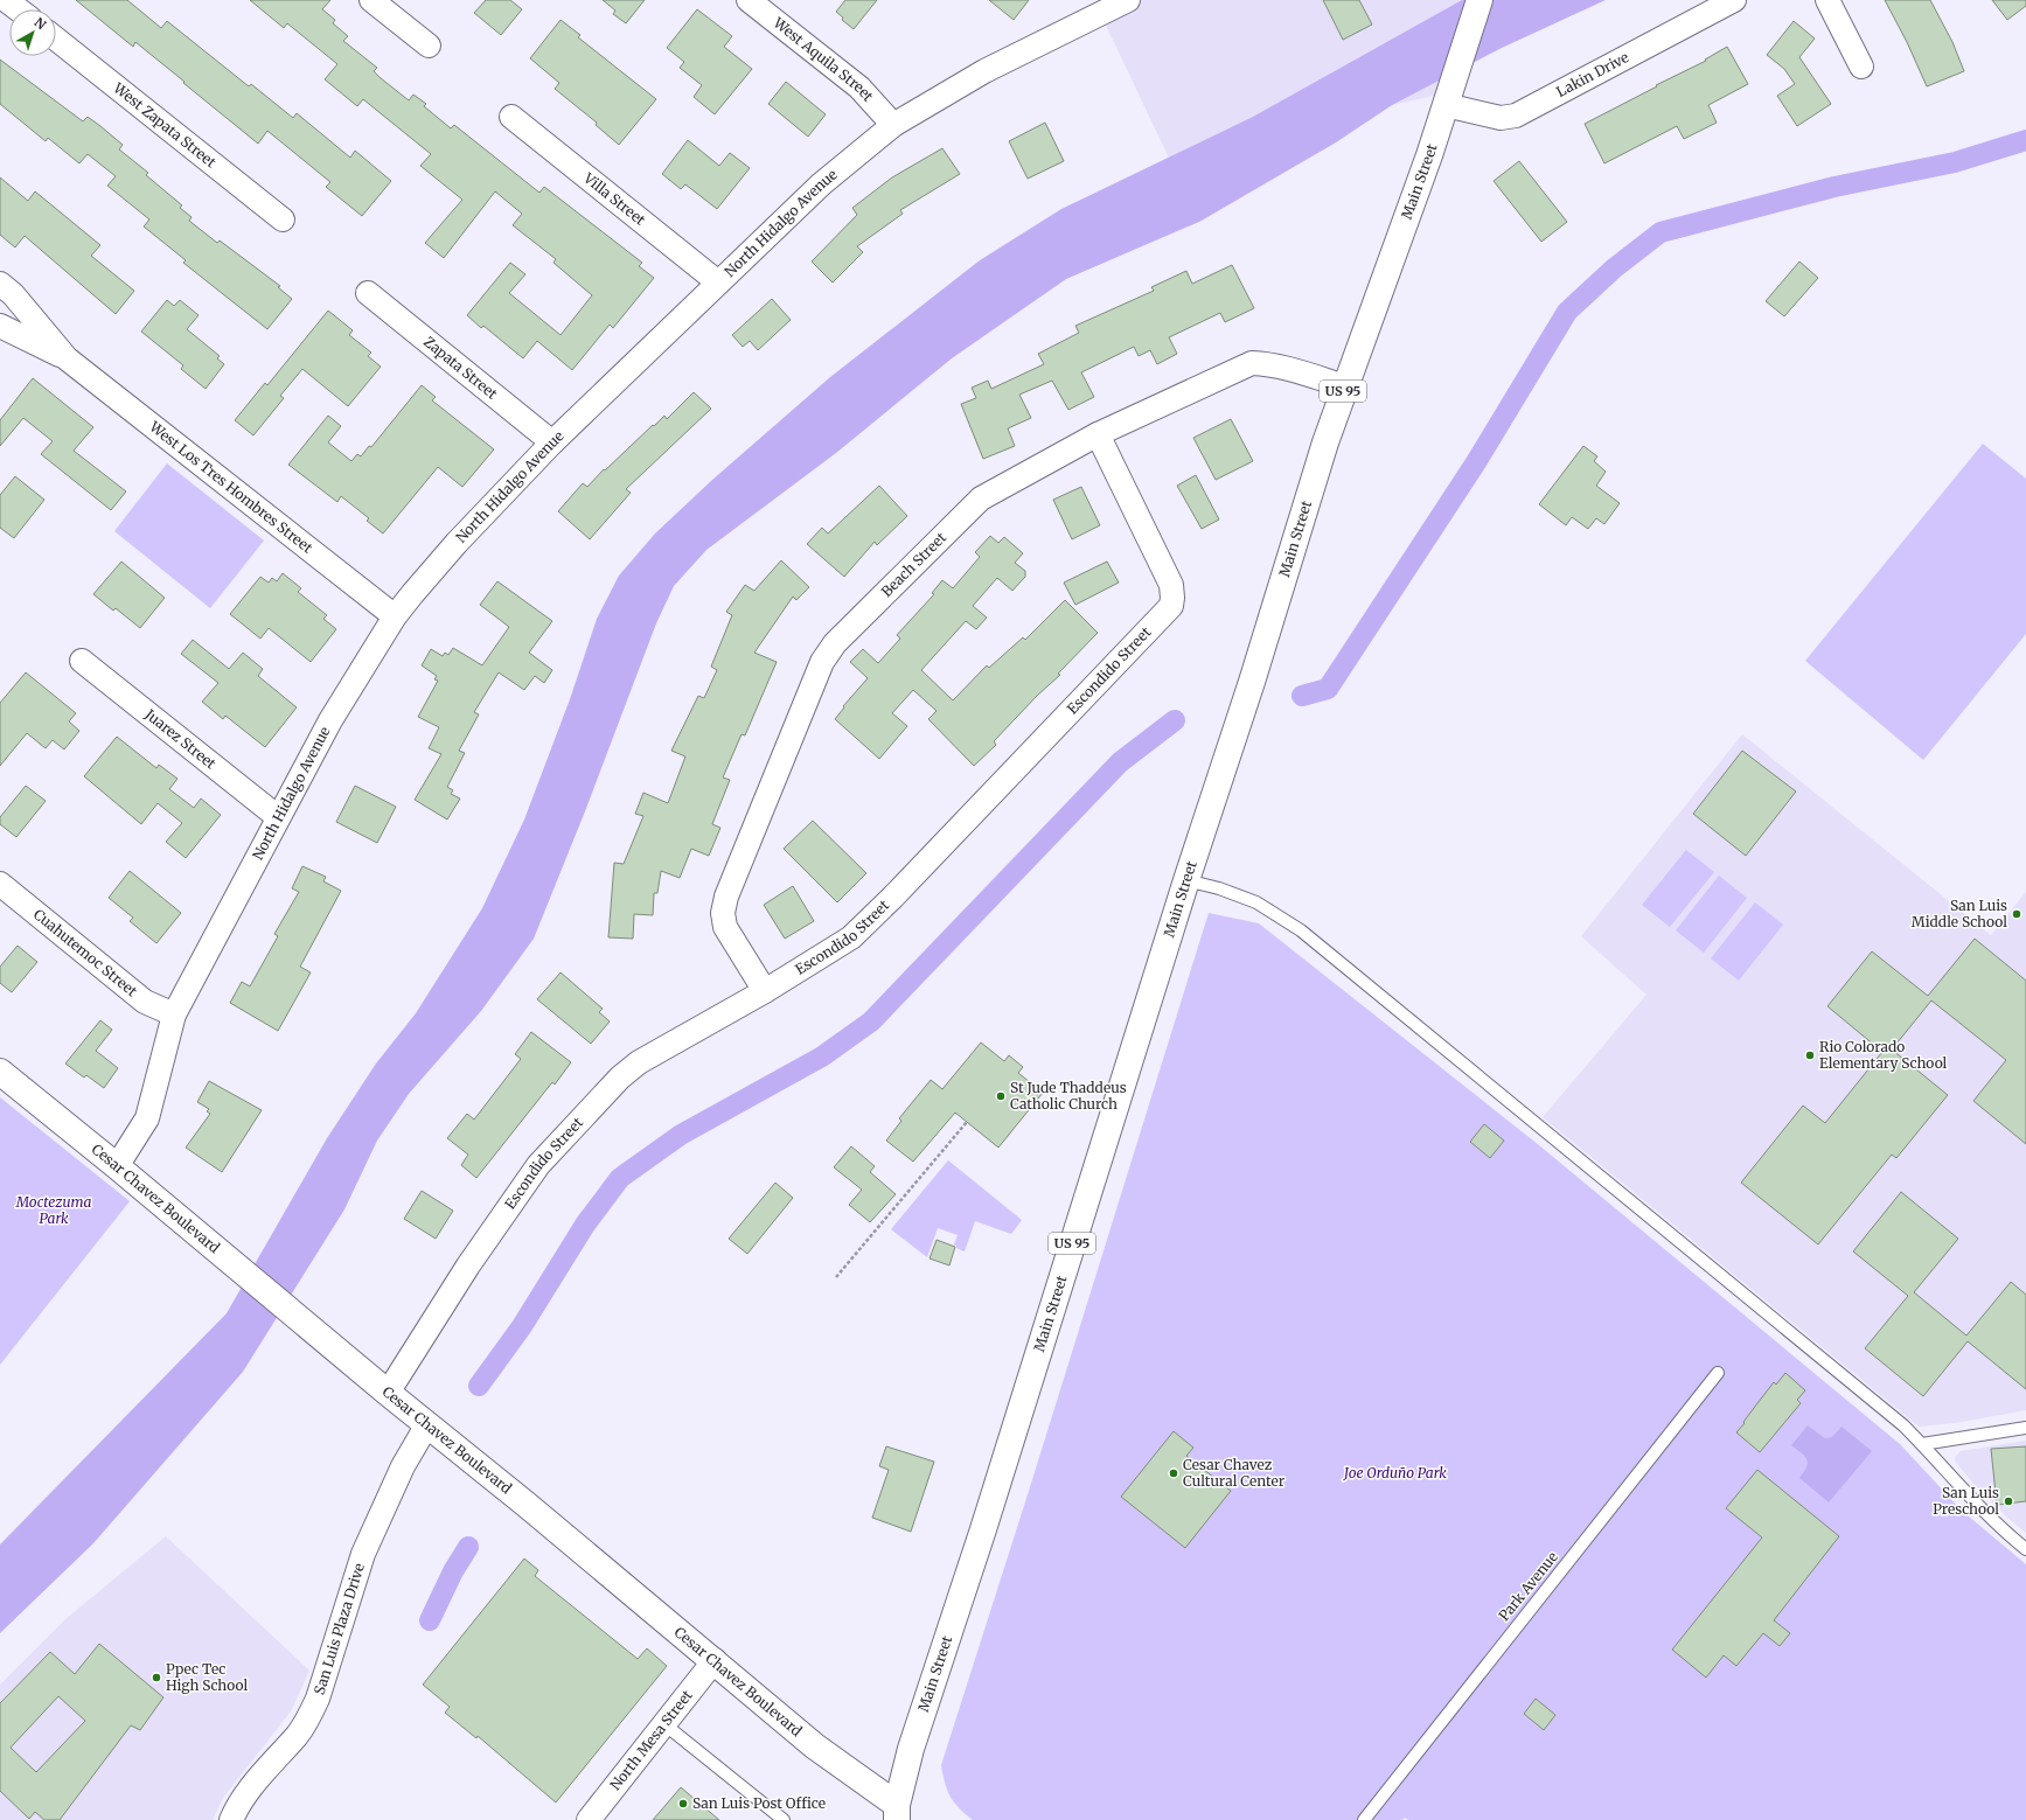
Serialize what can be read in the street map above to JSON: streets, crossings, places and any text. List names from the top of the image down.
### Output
{
  "streets": {
    "main road": ["Main Street", "US 95", "Cesar Chavez Boulevard"],
    "street": [
      "West Aquila Street",
      "Lakin Drive",
      "West Zapata Street",
      "Villa Street",
      "North Hidalgo Avenue",
      "Zapata Street",
      "West Los Tres Hombres Street",
      "Beach Street",
      "Escondido Street",
      "Juarez Street",
      "Cuahutemoc Street",
      "San Luis Plaza Drive",
      "North Mesa Street"
    ],
    "lane": ["Park Avenue"]
  },
  "crossings": [
    ["West Aquila Street", "North Hidalgo Avenue"],
    ["Lakin Drive", "Main Street"],
    ["Main Street", "Beach Street"],
    ["Main Street", "Cesar Chavez Boulevard"],
    ["Villa Street", "North Hidalgo Avenue"],
    ["North Hidalgo Avenue", "Zapata Street"],
    ["North Hidalgo Avenue", "West Los Tres Hombres Street"],
    ["North Hidalgo Avenue", "Juarez Street"],
    ["North Hidalgo Avenue", "Cuahutemoc Street"],
    ["North Hidalgo Avenue", "Cesar Chavez Boulevard"],
    ["Beach Street", "Escondido Street"],
    ["Escondido Street", "Cesar Chavez Boulevard"],
    ["Cesar Chavez Boulevard", "San Luis Plaza Drive"],
    ["Cesar Chavez Boulevard", "North Mesa Street"]
  ],
  "parks": ["Moctezuma Park", "Joe Orduño Park"],
  "places": [
    "San Luis Middle School",
    "Rio Colorado Elementary School",
    "St Jude Thaddeus Catholic Church",
    "Cesar Chavez Cultural Center",
    "San Luis Preschool",
    "Ppec Tec High School",
    "San Luis Post Office"
  ],
  "north": "top right"
}
